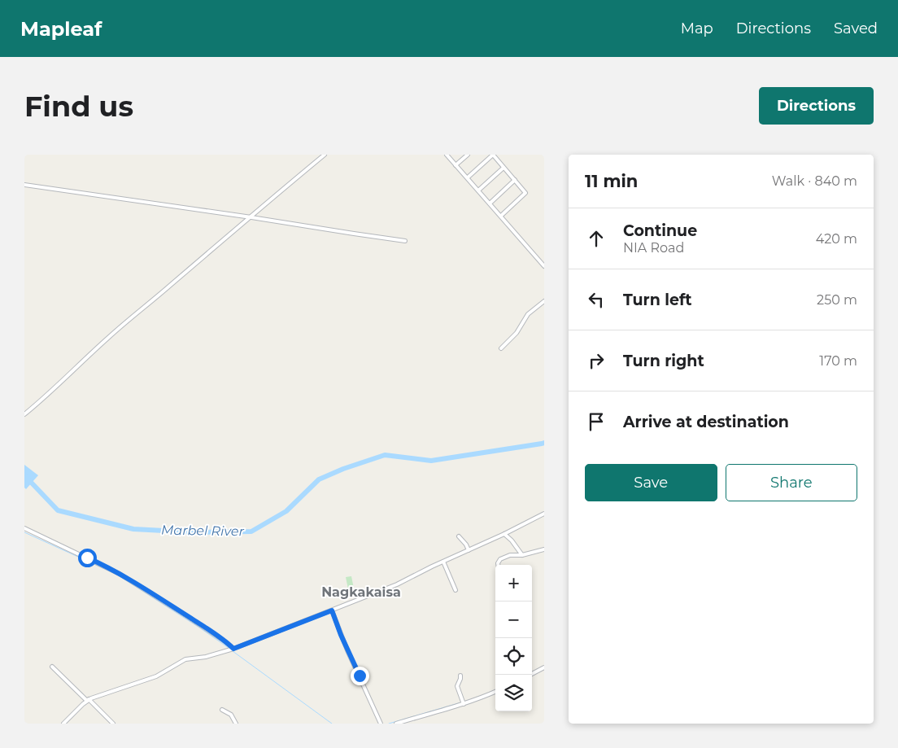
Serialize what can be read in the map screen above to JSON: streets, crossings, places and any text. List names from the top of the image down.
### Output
{
  "districts": ["Nagkakaisa"],
  "water": ["Marbel River"],
  "page": {
    "header": "Mapleaf",
    "nav": ["Map", "Directions", "Saved"],
    "buttons": [
      "Directions",
      ["Save", "Share"]
    ],
    "title": "Find us",
    "heading": ["11 min", "Walk · 840 m"],
    "list": [
      ["Continue", "NIA Road", "420 m"],
      ["Turn left", "250 m"],
      ["Turn right", "170 m"],
      "Arrive at destination"
    ],
    "map_buttons": ["+", "−"]
  }
}
